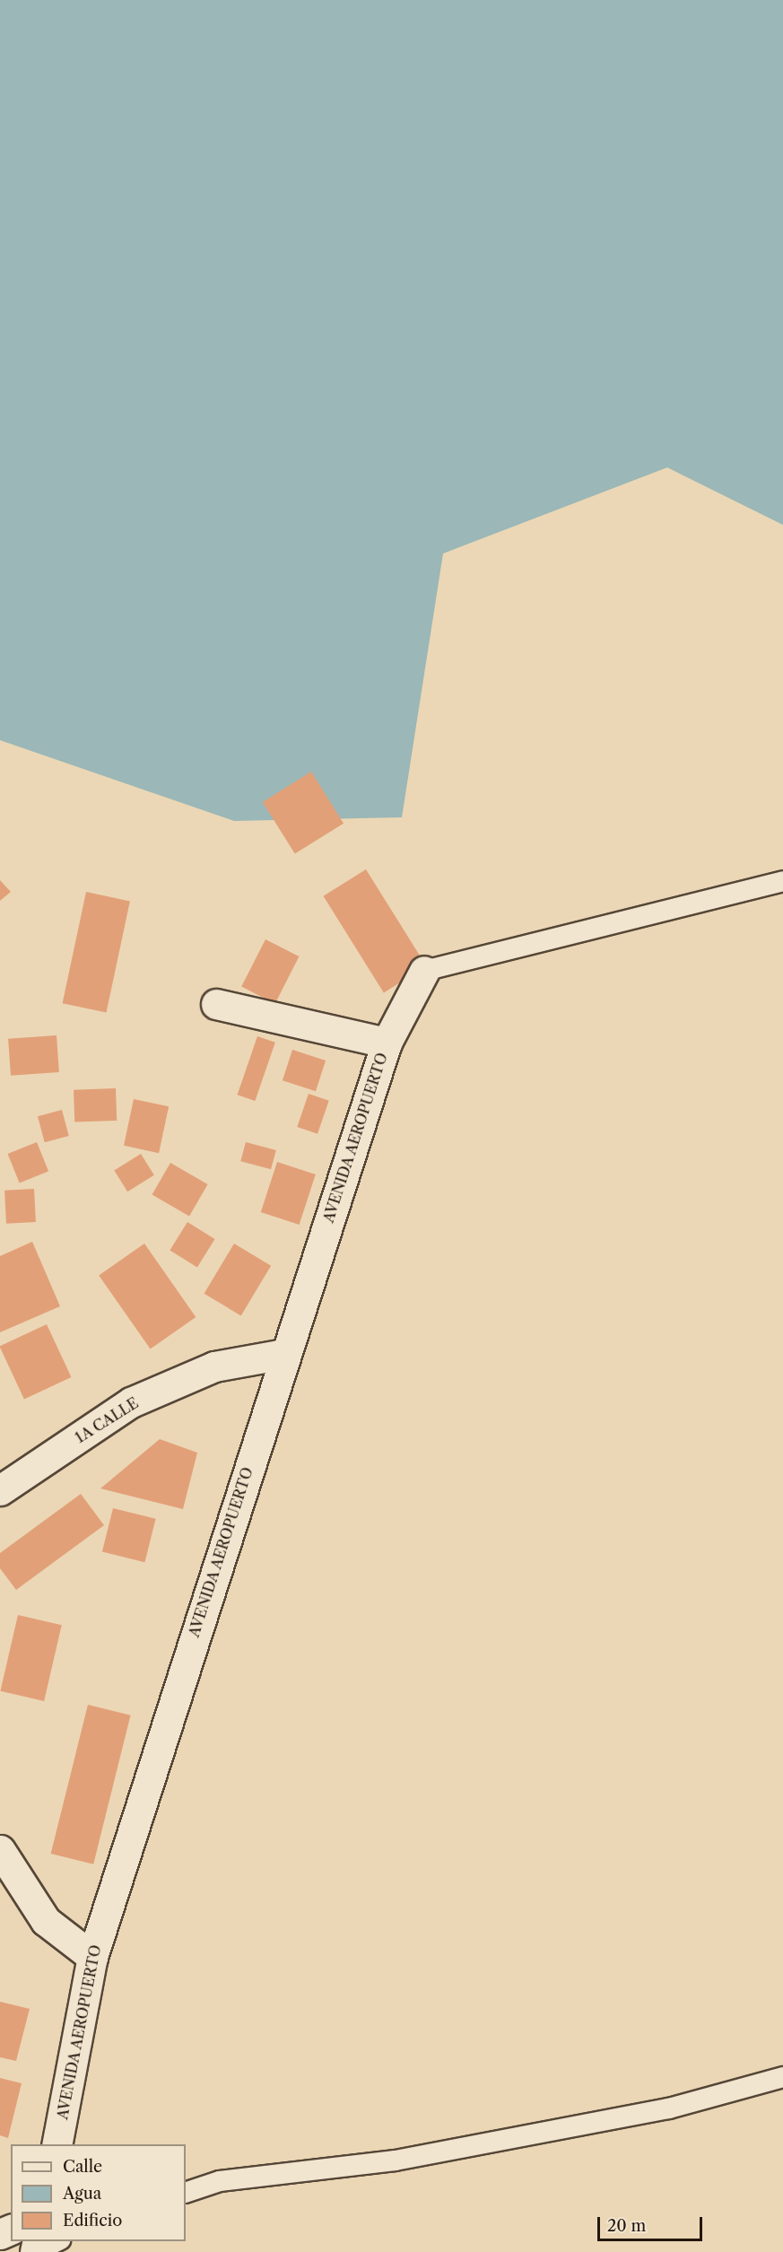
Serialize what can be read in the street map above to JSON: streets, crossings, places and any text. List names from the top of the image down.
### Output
{
  "streets": {
    "street": ["AVENIDA AEROPUERTO", "1A CALLE"]
  },
  "crossings": [
    ["AVENIDA AEROPUERTO", "1A CALLE"]
  ],
  "legend": ["Calle", "Agua", "Edificio"],
  "scale_bar": "20 m"
}
